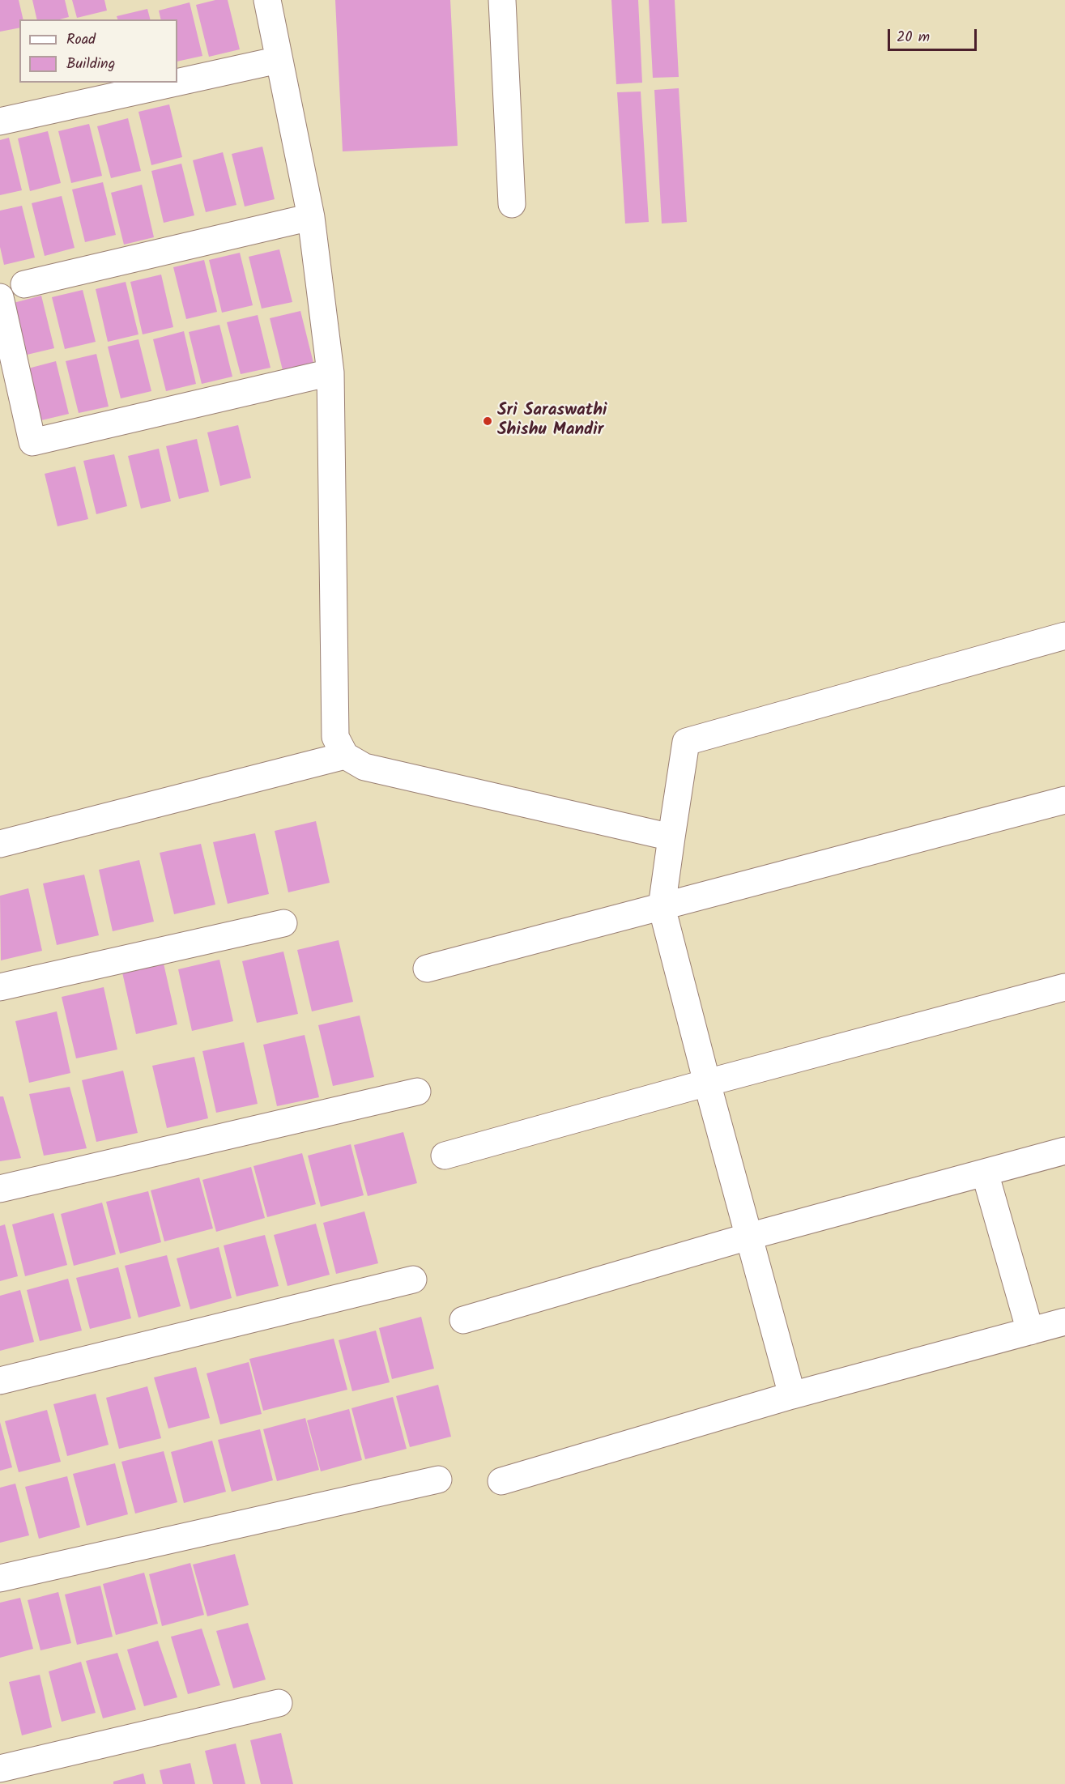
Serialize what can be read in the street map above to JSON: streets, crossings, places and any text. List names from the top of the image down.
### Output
{
  "places": ["Sri Saraswathi Shishu Mandir"],
  "legend": ["Road", "Building"],
  "scale_bar": "20 m"
}
